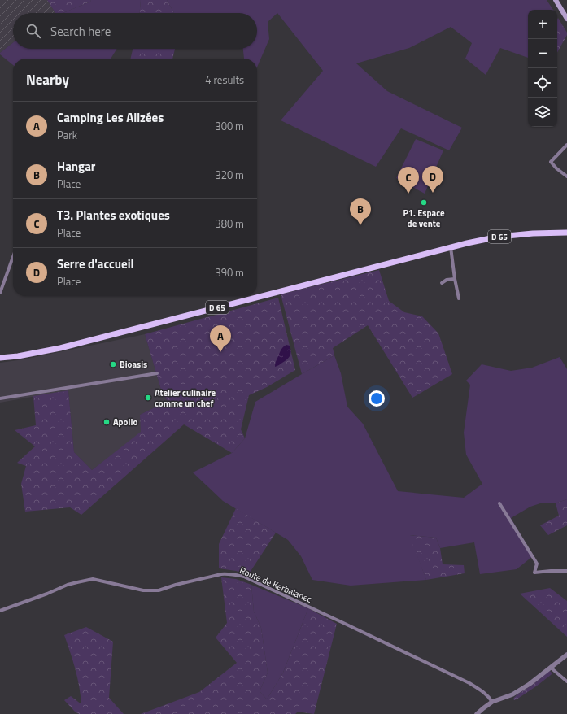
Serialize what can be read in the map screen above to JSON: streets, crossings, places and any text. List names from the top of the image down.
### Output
{
  "streets": {
    "main road": ["D 65"],
    "street": ["Route de Kerbalanec"]
  },
  "places": [
    "P1. Espace de vente",
    "Bioasis",
    "Atelier culinaire comme un chef",
    "Apollo"
  ],
  "page": {
    "map_buttons": ["+", "−"],
    "search": "Search here",
    "heading": ["Nearby", "4 results"],
    "list": [
      {
        "mark": "A",
        "name": "Camping Les Alizées",
        "note": "Park",
        "value": "300 m"
      },
      {
        "mark": "B",
        "name": "Hangar",
        "note": "Place",
        "value": "320 m"
      },
      {
        "mark": "C",
        "name": "T3. Plantes exotiques",
        "note": "Place",
        "value": "380 m"
      },
      {
        "mark": "D",
        "name": "Serre d'accueil",
        "note": "Place",
        "value": "390 m"
      }
    ],
    "pins": [
      "D",
      "C",
      "B",
      "A"
    ]
  }
}
